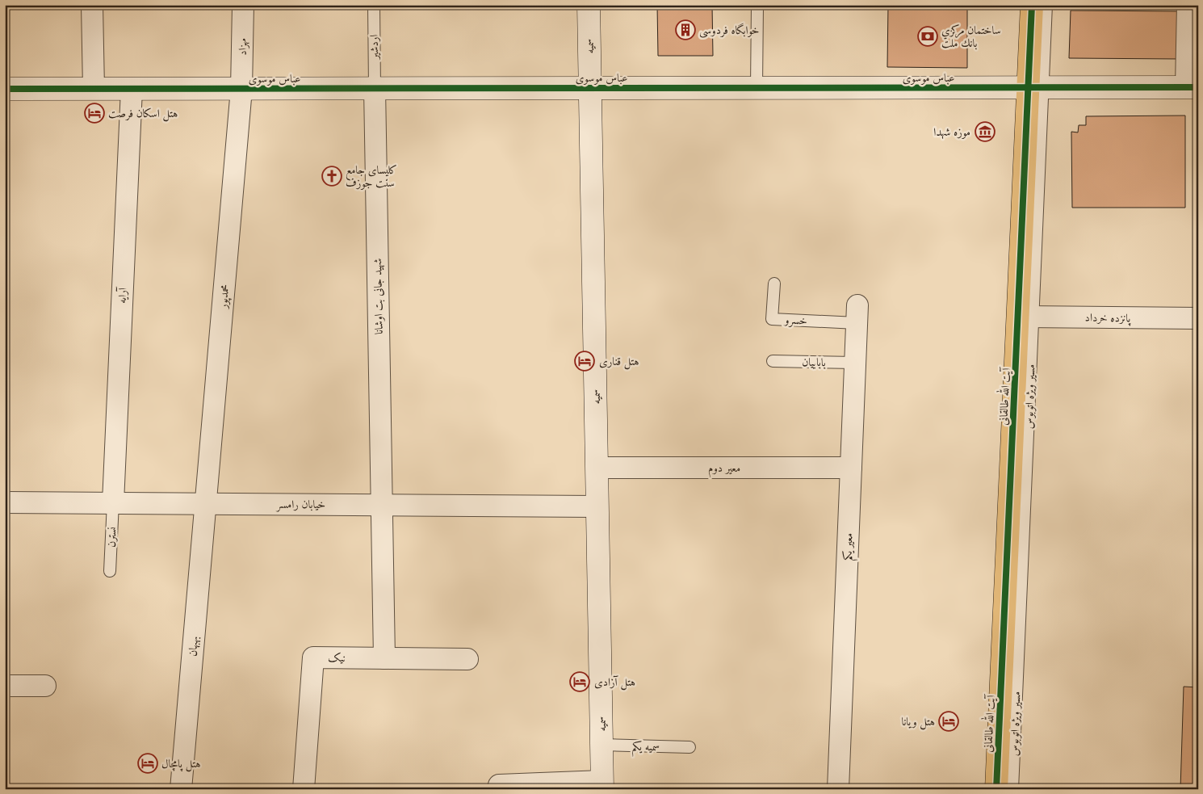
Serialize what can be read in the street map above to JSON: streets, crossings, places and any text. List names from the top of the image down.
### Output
{
  "streets": {
    "main road": ["آیت الله طالقانی"],
    "street": [
      "سمیه",
      "مهزاد",
      "عباس موسوی",
      "آرایه",
      "محمدپور",
      "شهید جانی بت اوشانا",
      "پانزده خرداد",
      "معیر دوم",
      "خیابان رامسر",
      "معیر یکم",
      "بهبهان",
      "نیک"
    ],
    "lane": [
      "اردشیر",
      "خسرو",
      "باباییان",
      "مسیر ویژه اتوبوس",
      "نسترن",
      "سمیه یکم"
    ]
  },
  "crossings": [
    ["سمیه", "عباس موسوی"],
    ["سمیه", "معیر دوم"],
    ["سمیه", "خیابان رامسر"],
    ["سمیه", "سمیه یکم"],
    ["مهزاد", "عباس موسوی"],
    ["مهزاد", "محمدپور"],
    ["اردشیر", "عباس موسوی"],
    ["اردشیر", "شهید جانی بت اوشانا"],
    ["عباس موسوی", "آرایه"],
    ["عباس موسوی", "محمدپور"],
    ["عباس موسوی", "شهید جانی بت اوشانا"],
    ["عباس موسوی", "آیت الله طالقانی"],
    ["آرایه", "خیابان رامسر"],
    ["آرایه", "نسترن"],
    ["محمدپور", "خیابان رامسر"],
    ["محمدپور", "بهبهان"],
    ["شهید جانی بت اوشانا", "خیابان رامسر"],
    ["پانزده خرداد", "آیت الله طالقانی"],
    ["پانزده خرداد", "مسیر ویژه اتوبوس"],
    ["خسرو", "معیر یکم"],
    ["باباییان", "معیر یکم"],
    ["آیت الله طالقانی", "مسیر ویژه اتوبوس"],
    ["معیر دوم", "معیر یکم"],
    ["خیابان رامسر", "نسترن"],
    ["خیابان رامسر", "بهبهان"]
  ],
  "places": {
    "building": ["خوابگاه فردوسی"],
    "bank": ["ساختمان مركزي بانك ملت"],
    "hotel": [
      "هتل اسکان فرصت",
      "هتل قناری",
      "هتل آزادی",
      "هتل ویانا",
      "هتل پامچال"
    ],
    "museum": ["موزه شهدا"],
    "church": ["کلیسای جامع سنت جوزف"]
  }
}
